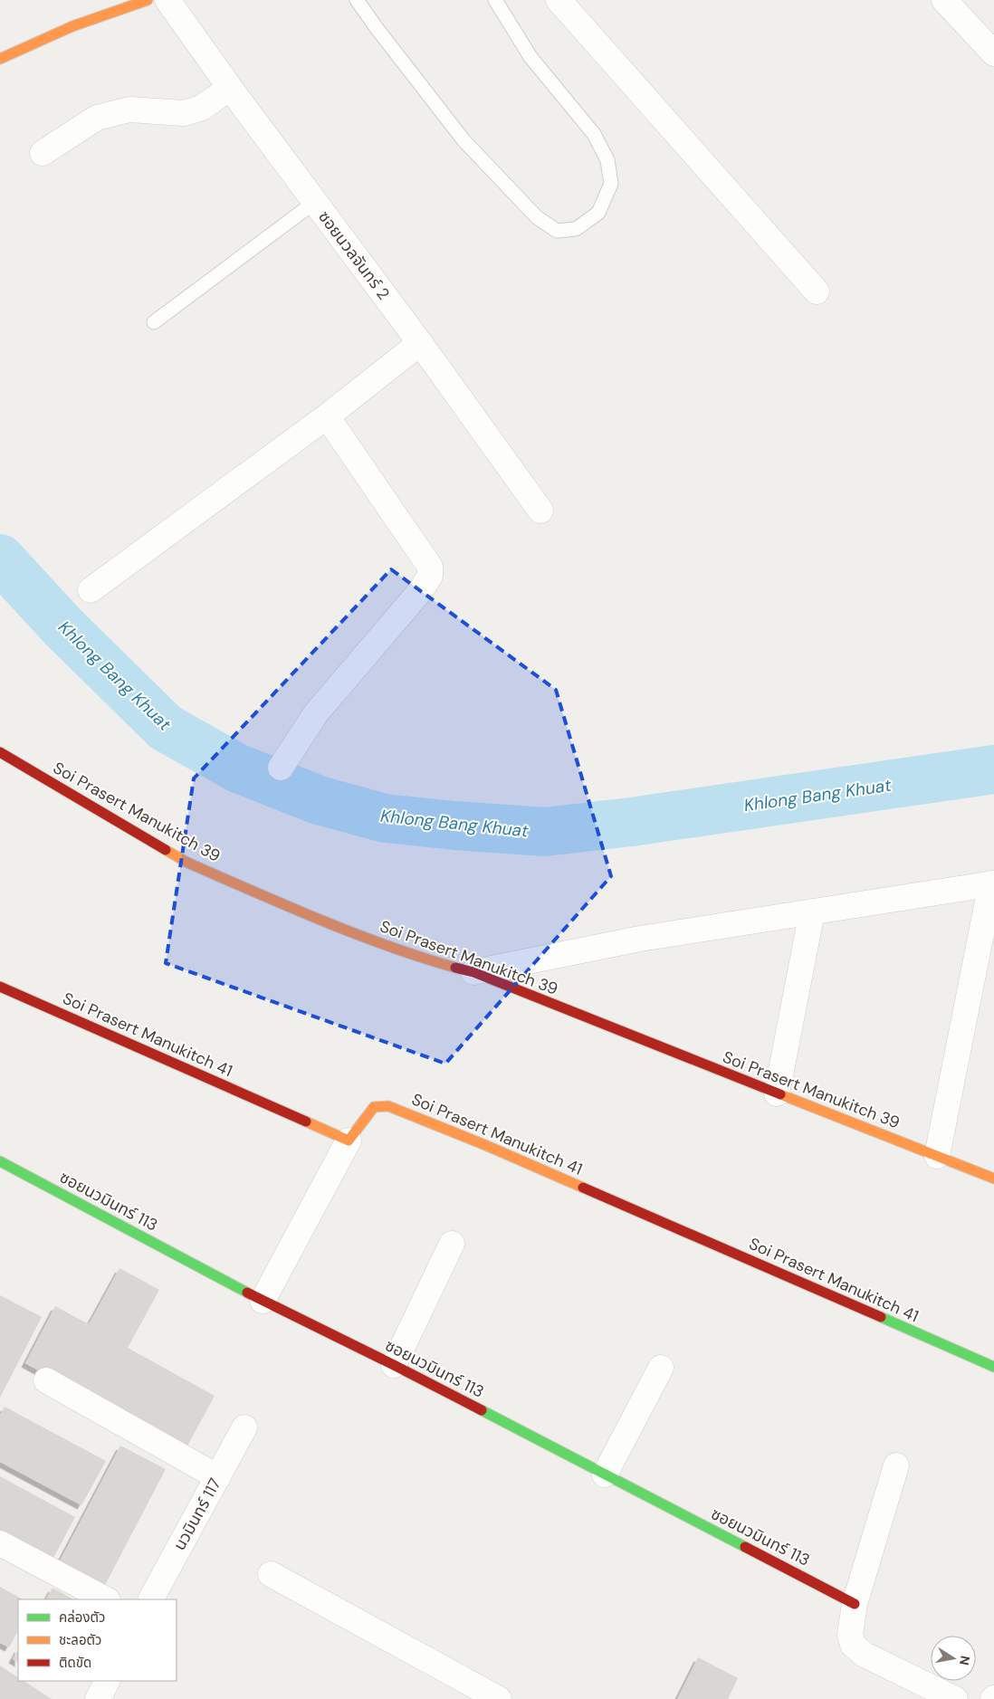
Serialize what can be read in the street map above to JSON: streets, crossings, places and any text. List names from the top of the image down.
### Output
{
  "streets": {
    "street": [
      "ซอยนวลจันทร์ 2",
      "Soi Prasert Manukitch 39",
      "Soi Prasert Manukitch 41",
      "ซอยนวมินทร์ 113",
      "นวมินทร์ 117"
    ]
  },
  "water": ["Khlong Bang Khuat"],
  "legend": ["คล่องตัว", "ชะลอตัว", "ติดขัด"],
  "north": "right"
}
